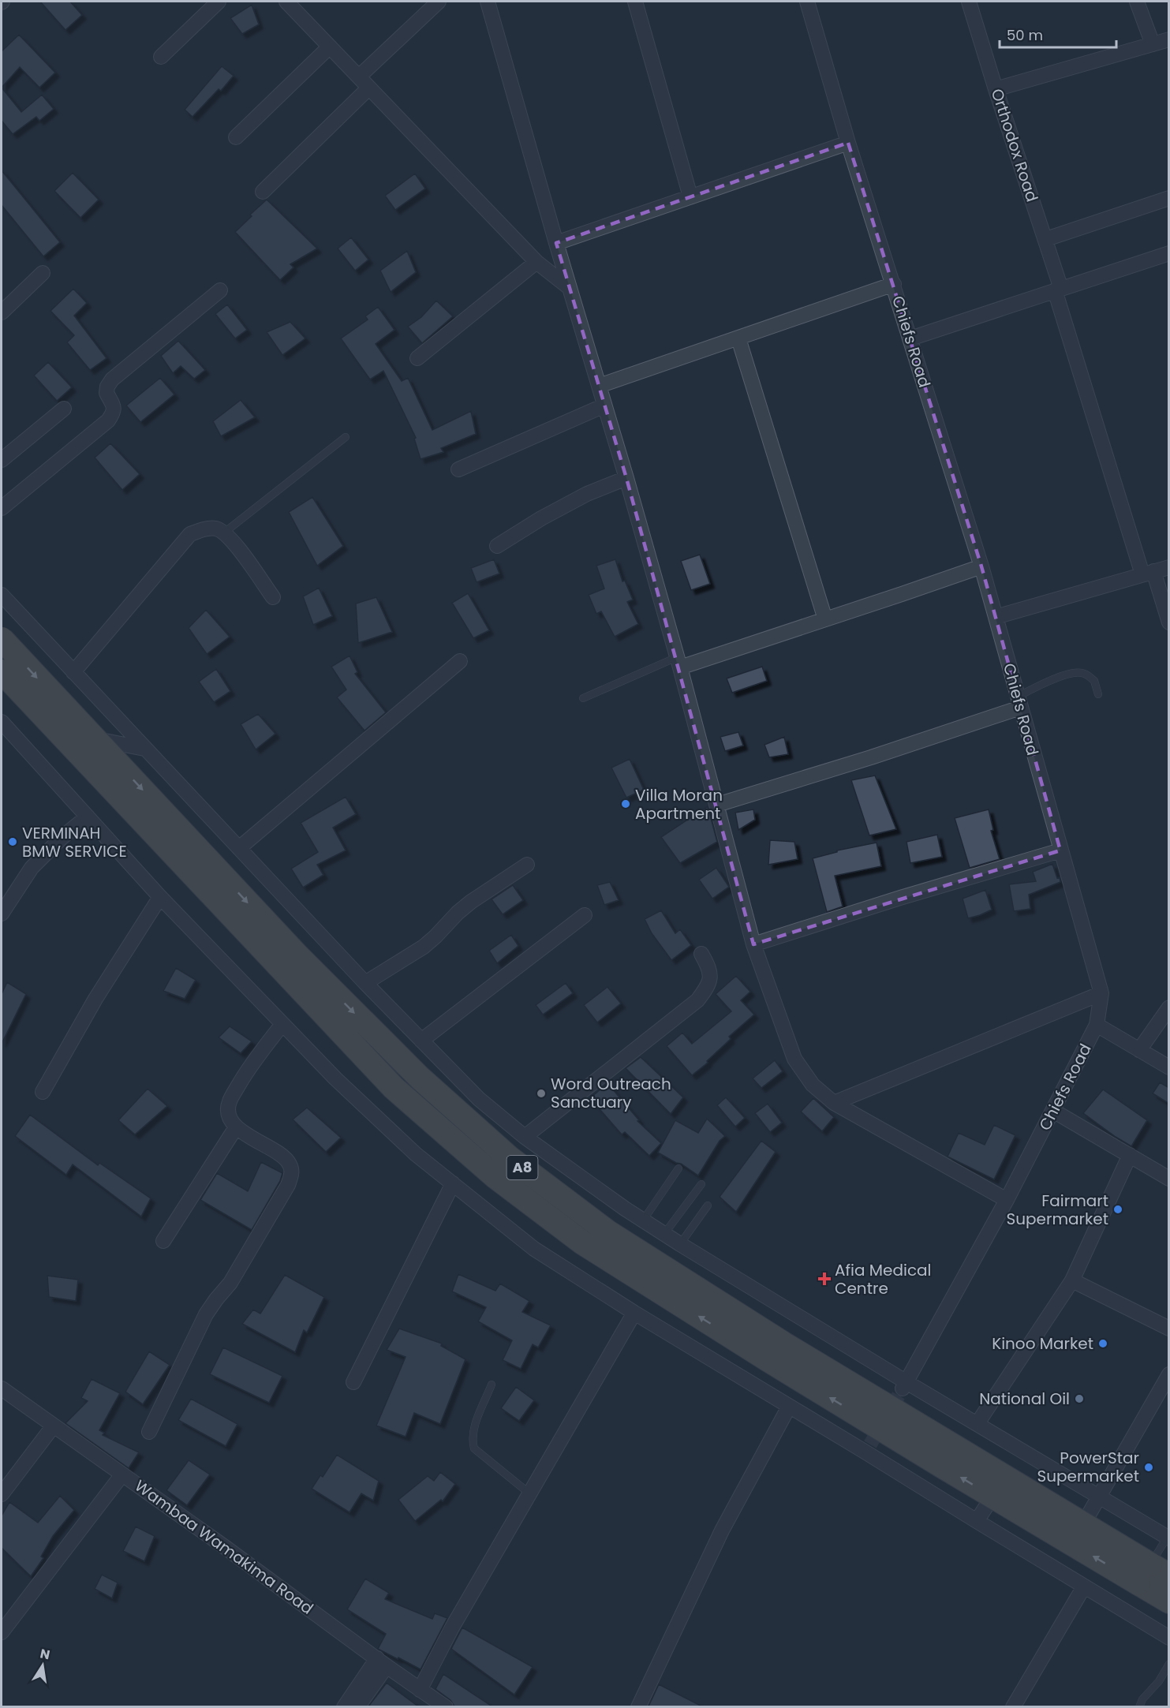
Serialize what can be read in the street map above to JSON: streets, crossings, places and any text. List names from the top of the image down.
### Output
{
  "streets": {
    "highway": ["A8"],
    "street": ["Orthodox Road", "Chiefs Road", "Wambaa Wamakima Road"]
  },
  "places": {
    "other": [
      "Villa Moran Apartment",
      "VERMINAH BMW SERVICE",
      "Word Outreach Sanctuary",
      "Fairmart Supermarket",
      "Kinoo Market",
      "National Oil",
      "PowerStar Supermarket"
    ],
    "health": ["Afia Medical Centre"]
  },
  "scale_bar": "50 m",
  "north": "top"
}
